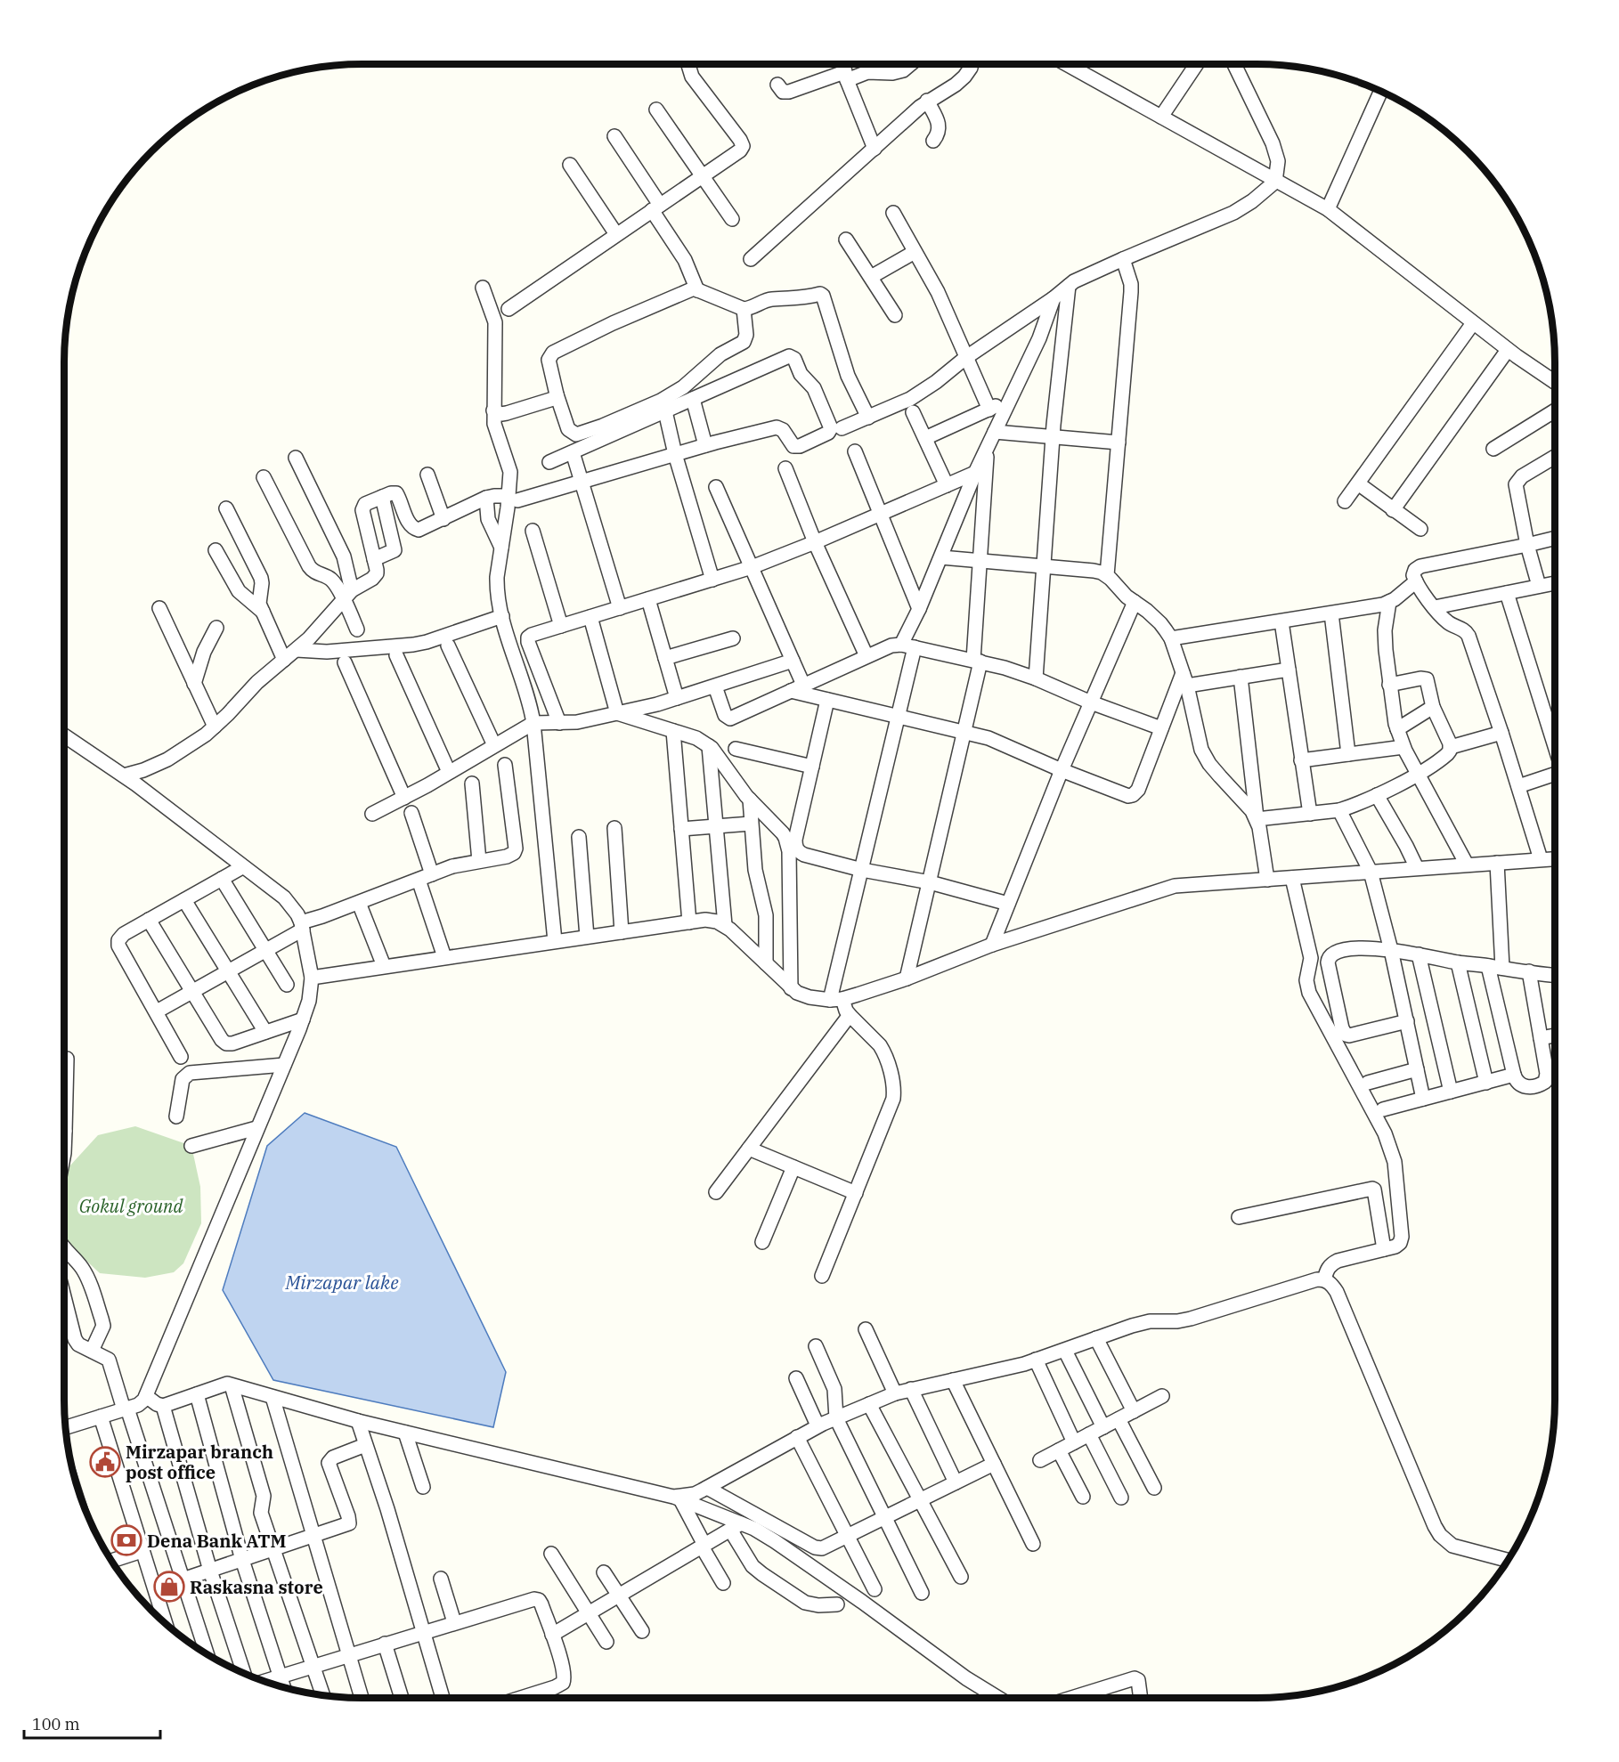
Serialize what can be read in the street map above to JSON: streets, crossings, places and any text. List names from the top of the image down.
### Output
{
  "water": ["Mirzapar lake"],
  "parks": ["Gokul ground"],
  "places": {
    "public building": ["Mirzapar branch post office"],
    "bank": ["Dena Bank ATM"],
    "shop": ["Raskasna store"]
  },
  "scale_bar": "100 m"
}
